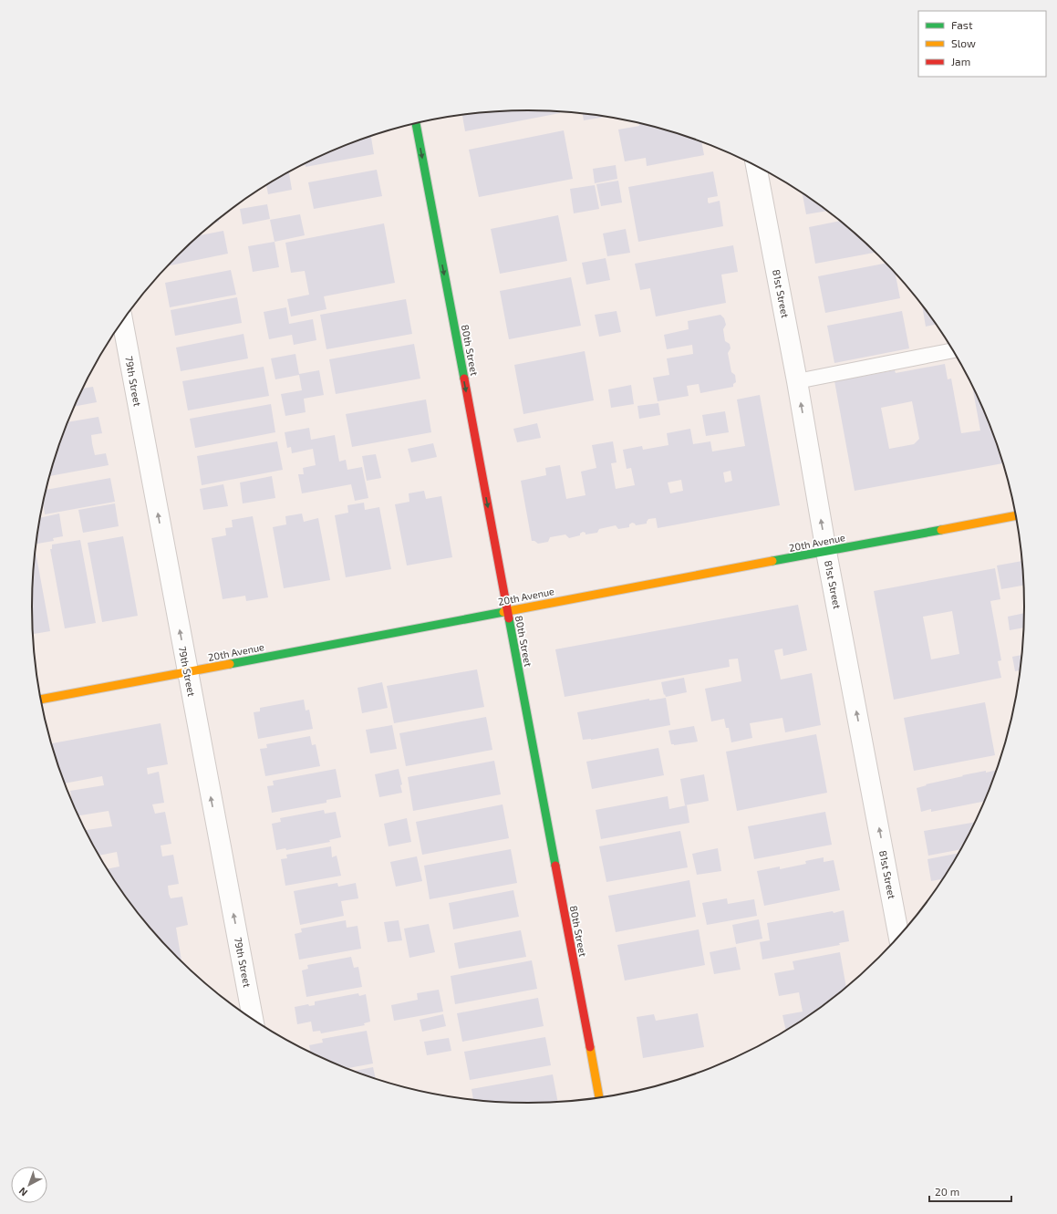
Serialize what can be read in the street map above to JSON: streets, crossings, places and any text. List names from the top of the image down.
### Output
{
  "streets": {
    "street": [
      "81st Street",
      "80th Street",
      "79th Street",
      "20th Avenue"
    ]
  },
  "crossings": [
    ["81st Street", "20th Avenue"],
    ["80th Street", "20th Avenue"],
    ["79th Street", "20th Avenue"]
  ],
  "one_way": ["81st Street", "80th Street", "79th Street"],
  "legend": ["Fast", "Slow", "Jam"],
  "scale_bar": "20 m",
  "north": "bottom left"
}
